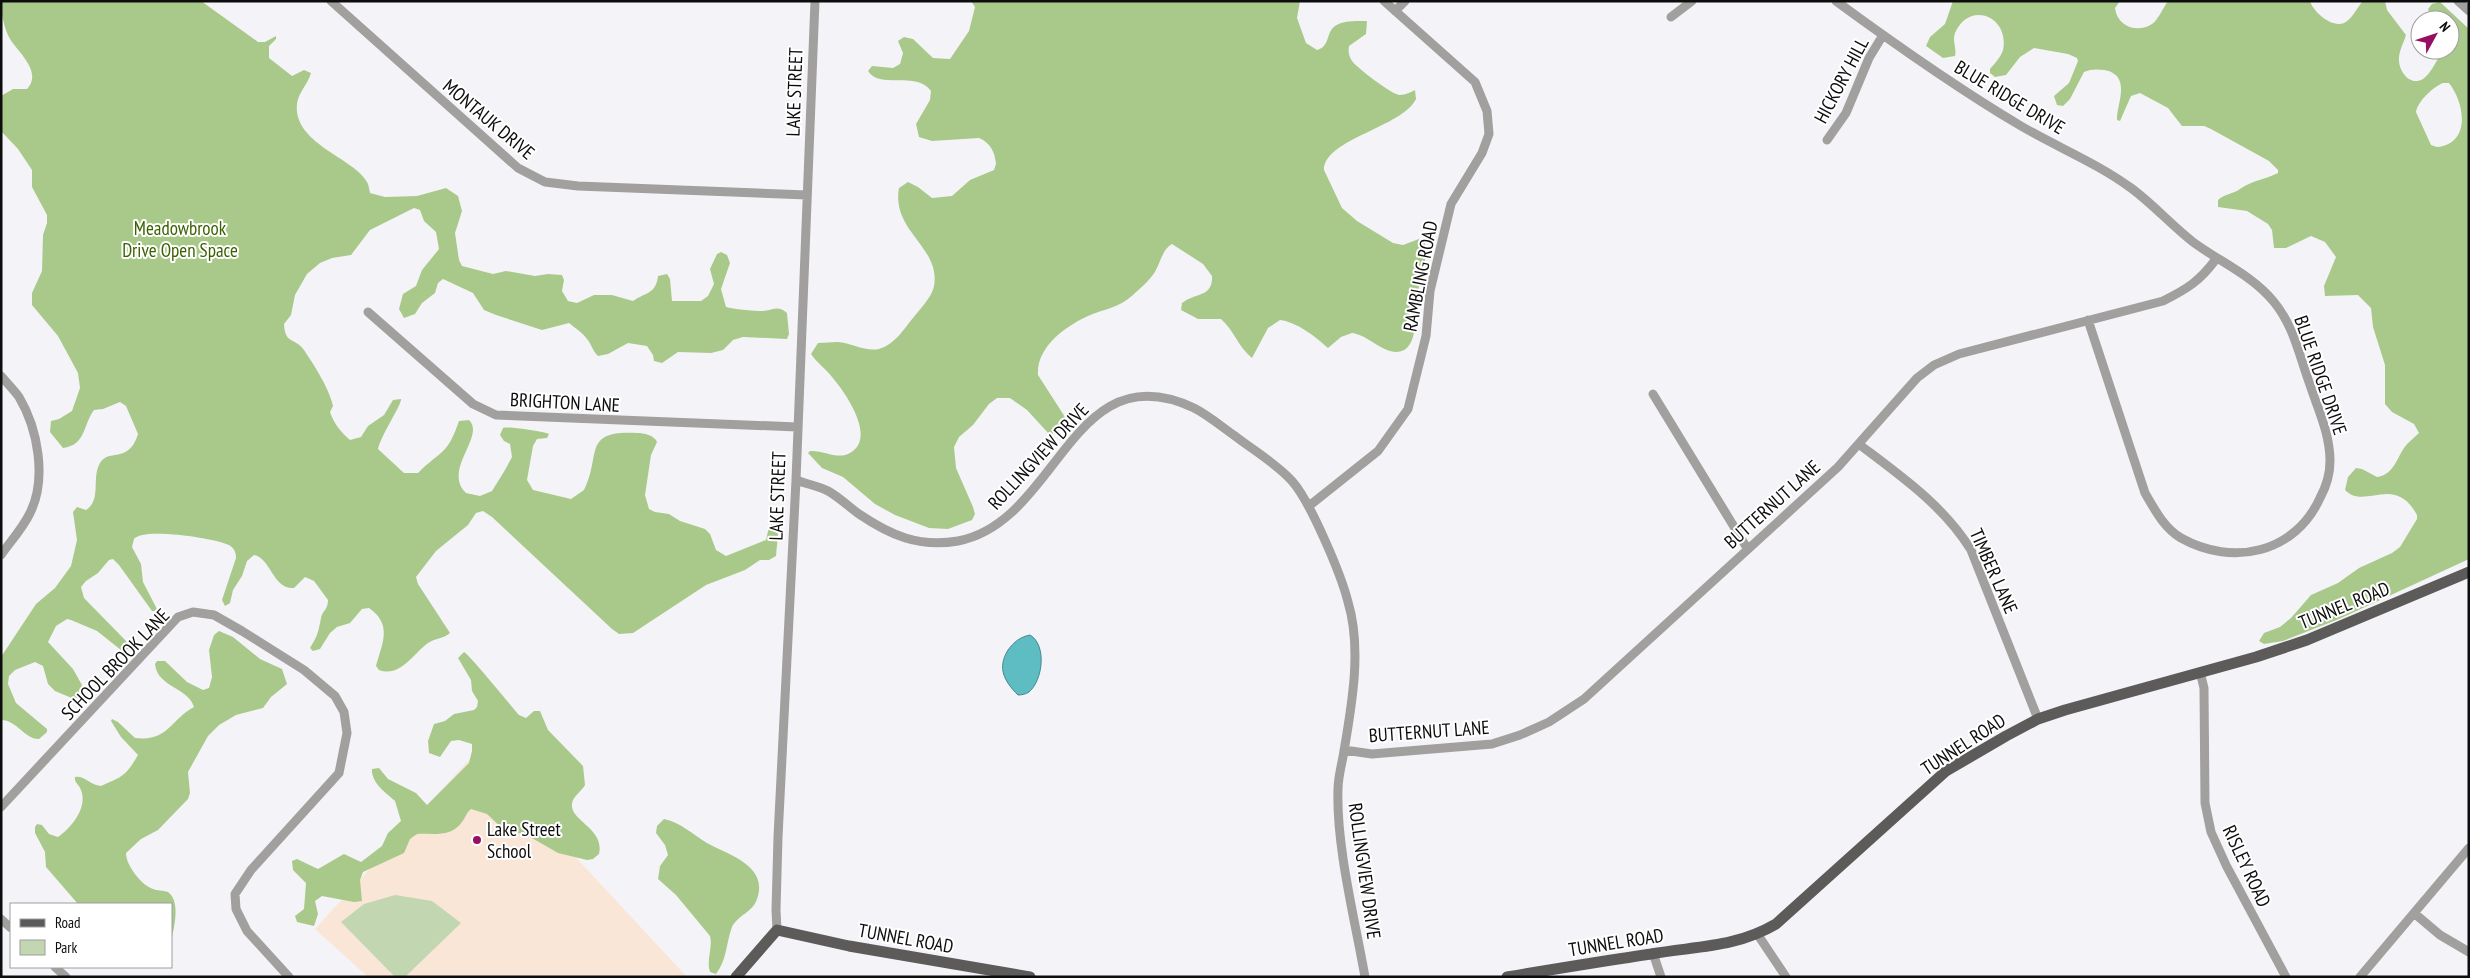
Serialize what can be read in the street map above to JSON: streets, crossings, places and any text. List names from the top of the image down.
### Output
{
  "streets": {
    "main road": ["TUNNEL ROAD"],
    "street": [
      "HICKORY HILL",
      "LAKE STREET",
      "BLUE RIDGE DRIVE",
      "MONTAUK DRIVE",
      "RAMBLING ROAD",
      "BRIGHTON LANE",
      "ROLLINGVIEW DRIVE",
      "BUTTERNUT LANE",
      "TIMBER LANE",
      "SCHOOL BROOK LANE",
      "RISLEY ROAD"
    ]
  },
  "crossings": [
    ["HICKORY HILL", "BLUE RIDGE DRIVE"],
    ["LAKE STREET", "MONTAUK DRIVE"],
    ["LAKE STREET", "BRIGHTON LANE"],
    ["LAKE STREET", "ROLLINGVIEW DRIVE"],
    ["LAKE STREET", "TUNNEL ROAD"],
    ["BLUE RIDGE DRIVE", "BUTTERNUT LANE"],
    ["RAMBLING ROAD", "ROLLINGVIEW DRIVE"],
    ["ROLLINGVIEW DRIVE", "BUTTERNUT LANE"],
    ["BUTTERNUT LANE", "TIMBER LANE"],
    ["TIMBER LANE", "TUNNEL ROAD"],
    ["TUNNEL ROAD", "RISLEY ROAD"]
  ],
  "parks": ["Meadowbrook Drive Open Space"],
  "places": ["Lake Street School"],
  "legend": ["Road", "Park"],
  "north": "top right"
}
